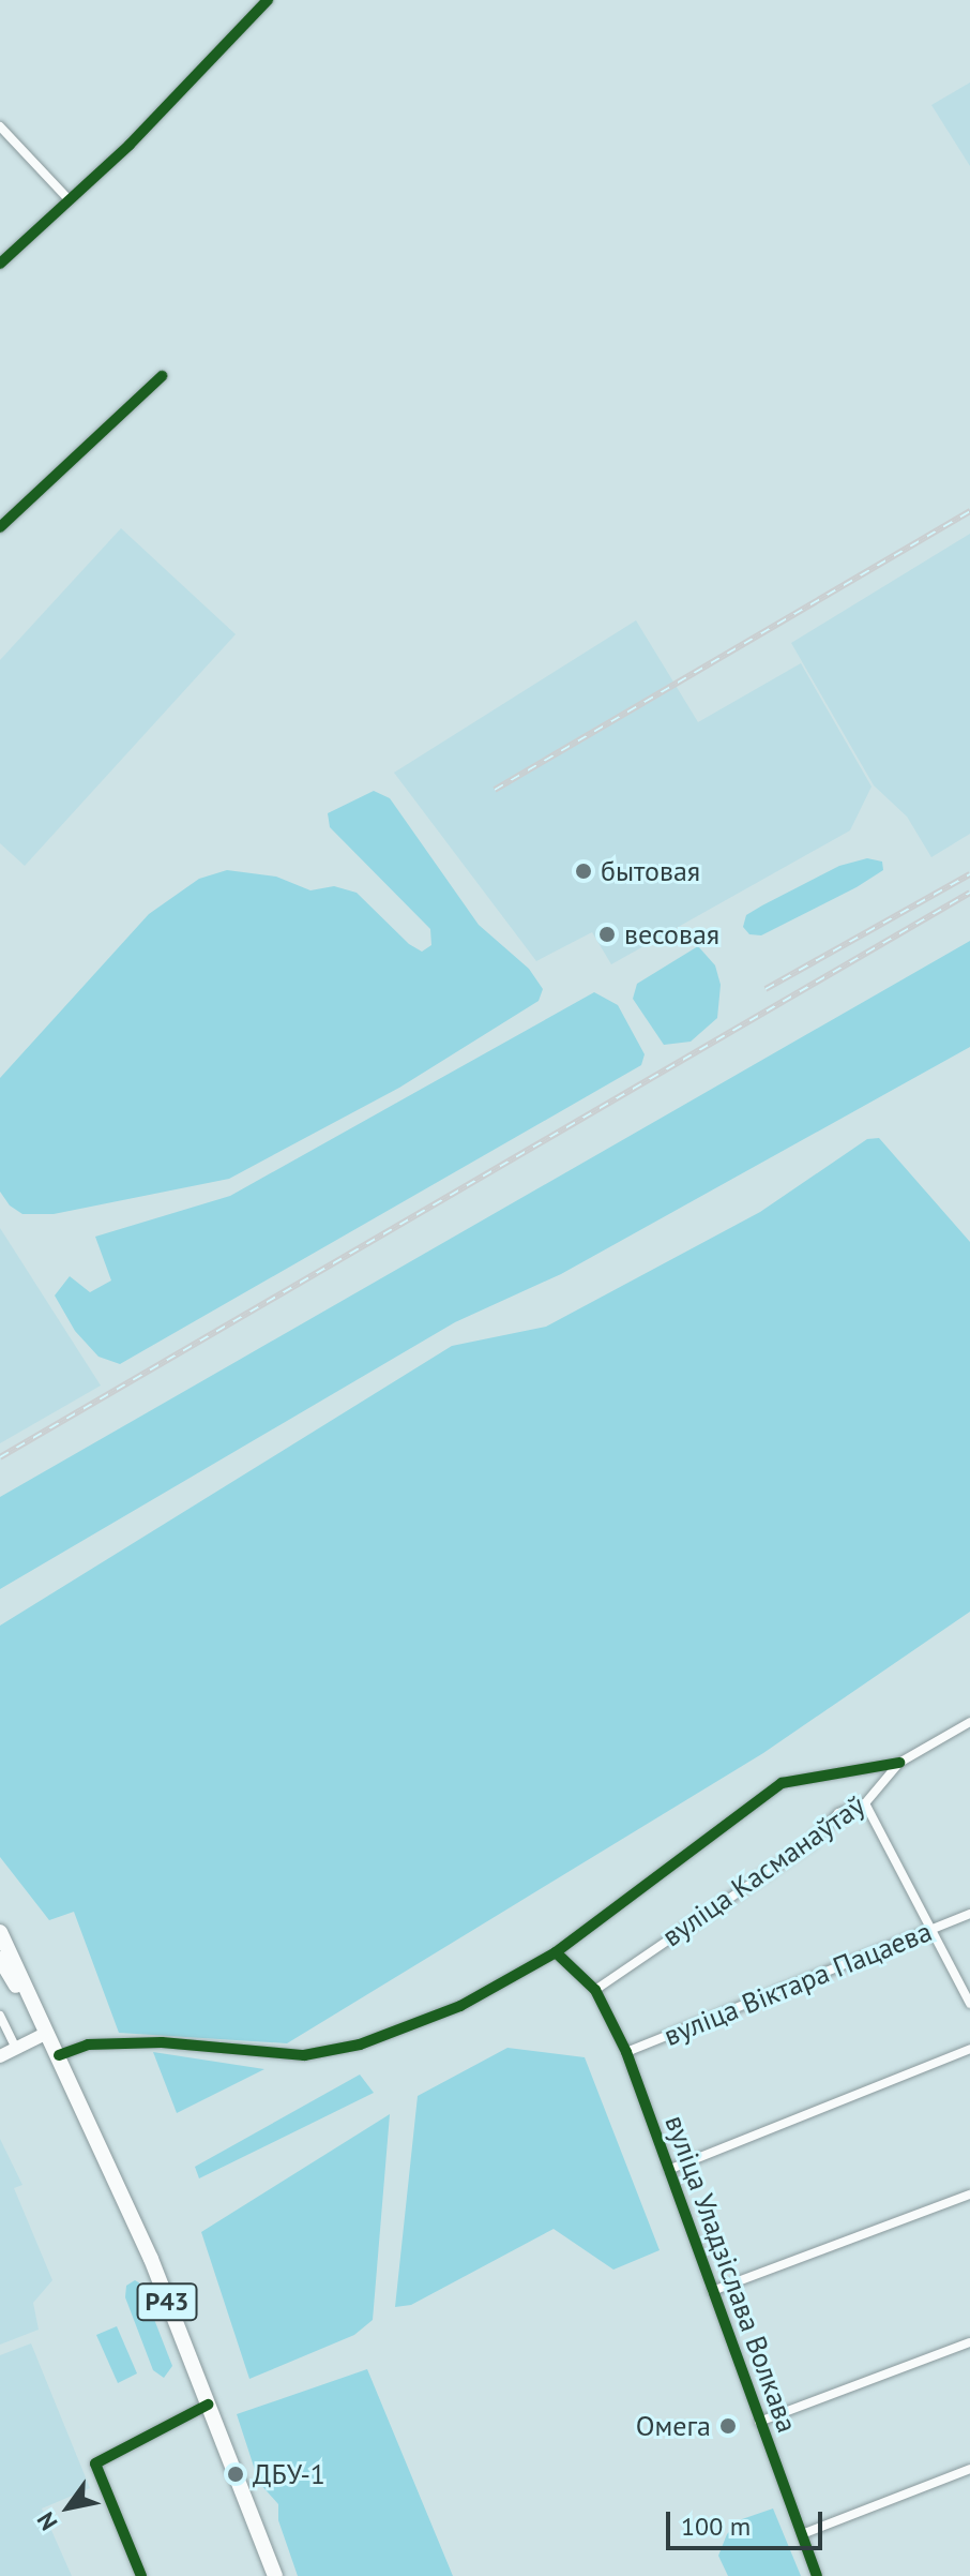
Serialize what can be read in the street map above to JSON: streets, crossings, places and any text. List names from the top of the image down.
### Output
{
  "streets": {
    "main road": ["Р43"],
    "street": ["вуліца Касманаўтаў", "вуліца Віктара Пацаева", "вуліца Уладзіслава Волкава"]
  },
  "crossings": [
    ["вуліца Касманаўтаў", "вуліца Уладзіслава Волкава"],
    ["вуліца Віктара Пацаева", "вуліца Уладзіслава Волкава"]
  ],
  "places": [
    "бытовая",
    "весовая",
    "Омега",
    "ДБУ-1"
  ],
  "scale_bar": "100 m",
  "north": "bottom left"
}
